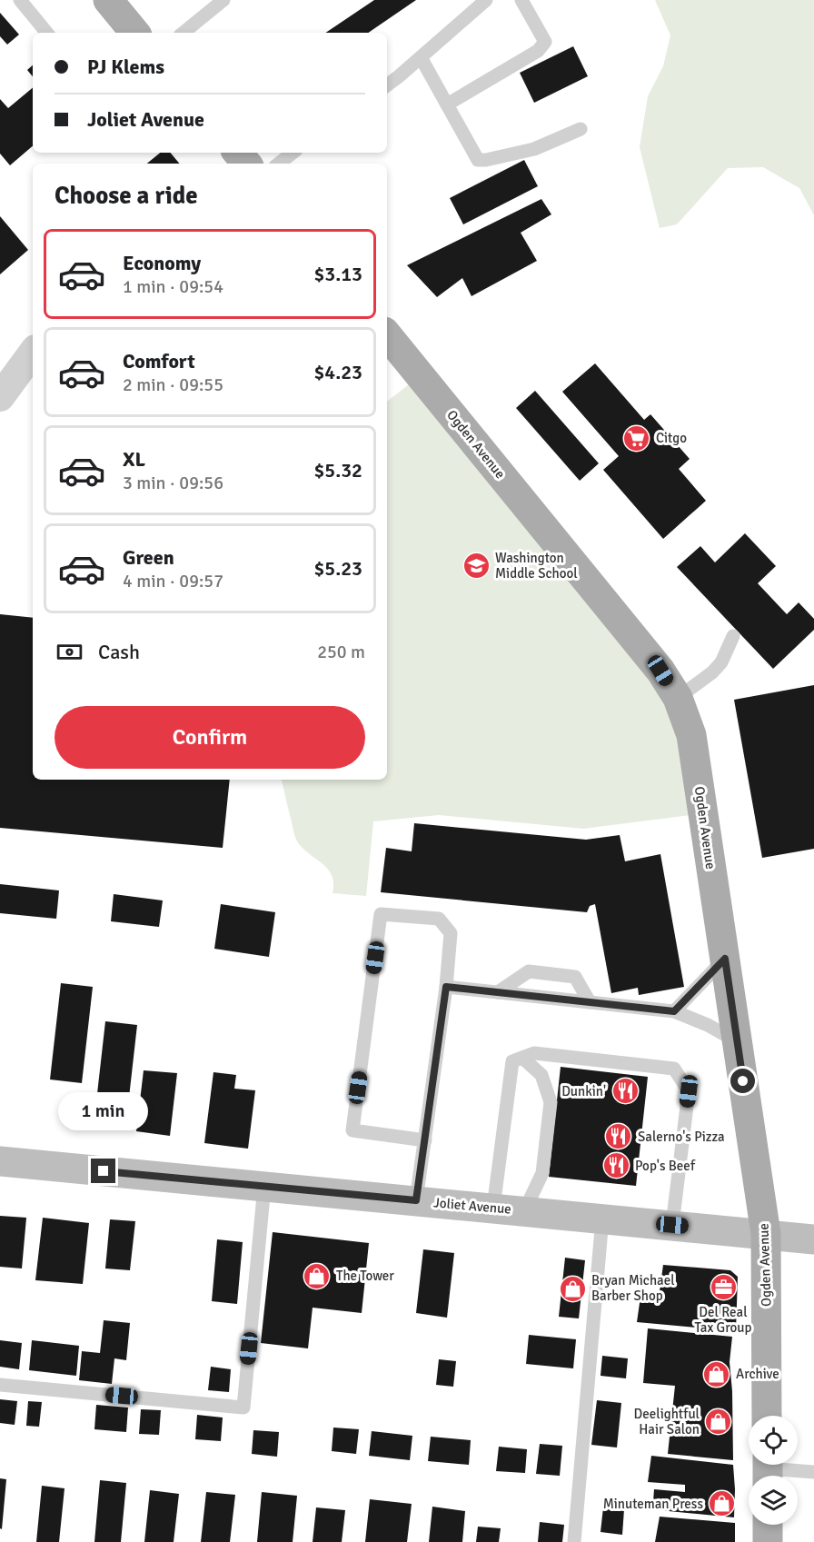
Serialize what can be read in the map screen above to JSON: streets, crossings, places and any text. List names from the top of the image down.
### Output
{
  "streets": {
    "main road": ["Ogden Avenue"],
    "street": ["Joliet Avenue"]
  },
  "crossings": [
    ["Ogden Avenue", "Joliet Avenue"]
  ],
  "places": {
    "supermarket": ["Citgo"],
    "school or university": ["Washington Middle School"],
    "restaurant": ["Dunkin'", "Salerno's Pizza", "Pop's Beef"],
    "shop": [
      "The Tower",
      "Bryan Michael Barber Shop",
      "Archive",
      "Deelightful Hair Salon",
      "Minuteman Press"
    ],
    "office": ["Del Real Tax Group"]
  },
  "page": {
    "banner": ["PJ Klems", "Joliet Avenue"],
    "heading": "Choose a ride",
    "list": [
      {
        "name": "Economy",
        "note": "1 min · 09:54",
        "value": "$3.13"
      },
      {
        "name": "Comfort",
        "note": "2 min · 09:55",
        "value": "$4.23"
      },
      {
        "name": "XL",
        "note": "3 min · 09:56",
        "value": "$5.32"
      },
      {
        "name": "Green",
        "note": "4 min · 09:57",
        "value": "$5.23"
      }
    ],
    "pay": ["Cash", "250 m"],
    "buttons": "Confirm",
    "bubble": "1 min"
  }
}
